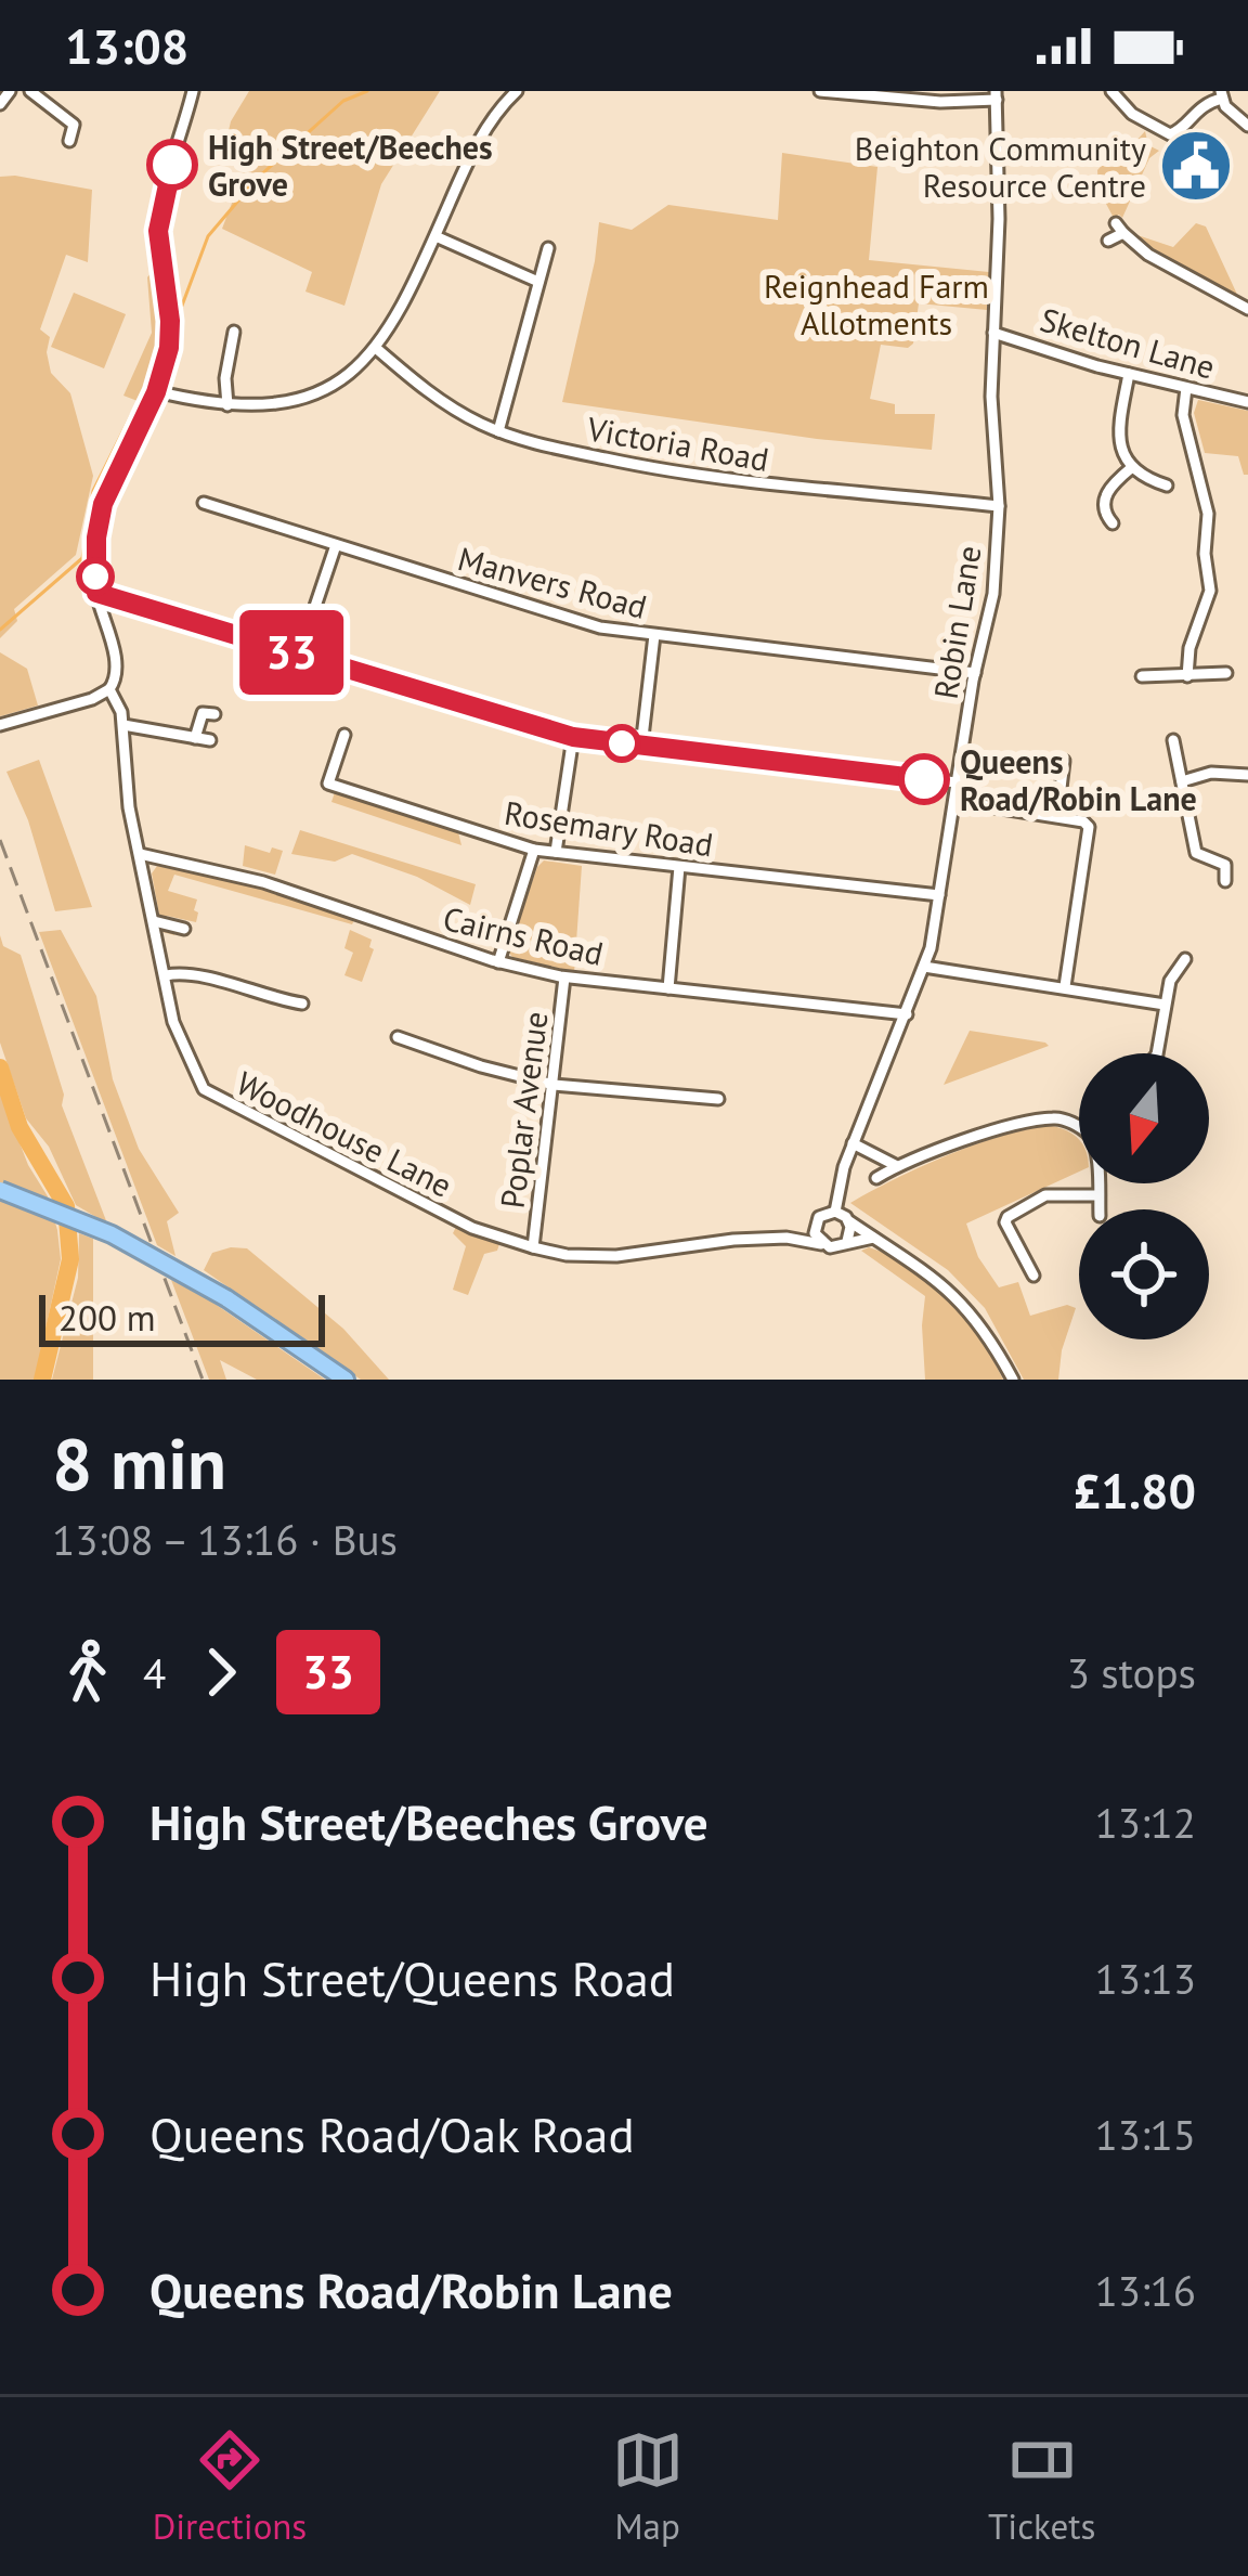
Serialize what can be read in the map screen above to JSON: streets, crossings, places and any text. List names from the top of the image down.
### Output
{
  "streets": {
    "street": [
      "Skelton Lane",
      "Victoria Road",
      "Manvers Road",
      "Robin Lane",
      "Rosemary Road",
      "Cairns Road",
      "Poplar Avenue",
      "Woodhouse Lane"
    ]
  },
  "crossings": [
    ["Skelton Lane", "Robin Lane"],
    ["Victoria Road", "Robin Lane"],
    ["Manvers Road", "Robin Lane"],
    ["Robin Lane", "Rosemary Road"],
    ["Robin Lane", "Cairns Road"],
    ["Robin Lane", "Woodhouse Lane"],
    ["Cairns Road", "Poplar Avenue"],
    ["Cairns Road", "Woodhouse Lane"],
    ["Poplar Avenue", "Woodhouse Lane"]
  ],
  "parks": ["Reignhead Farm Allotments"],
  "places": {
    "other": ["High Street/Beeches Grove", "Queens Road/Robin Lane"],
    "public building": ["Beighton Community Resource Centre"]
  },
  "lines": ["bus line 33"],
  "scale_bar": "200 m",
  "north": "bottom",
  "page": {
    "status": "13:08",
    "on_map": "33",
    "scale": "200 m",
    "heading": ["8 min", "13:08 – 13:16 · Bus", "£1.80"],
    "legs": ["4", "33", "3 stops"],
    "list": [
      {
        "name": "High Street/Beeches Grove",
        "value": "13:12"
      },
      {
        "name": "High Street/Queens Road",
        "value": "13:13"
      },
      {
        "name": "Queens Road/Oak Road",
        "value": "13:15"
      },
      {
        "name": "Queens Road/Robin Lane",
        "value": "13:16"
      }
    ],
    "tabs": ["Directions", "Map", "Tickets"]
  }
}
